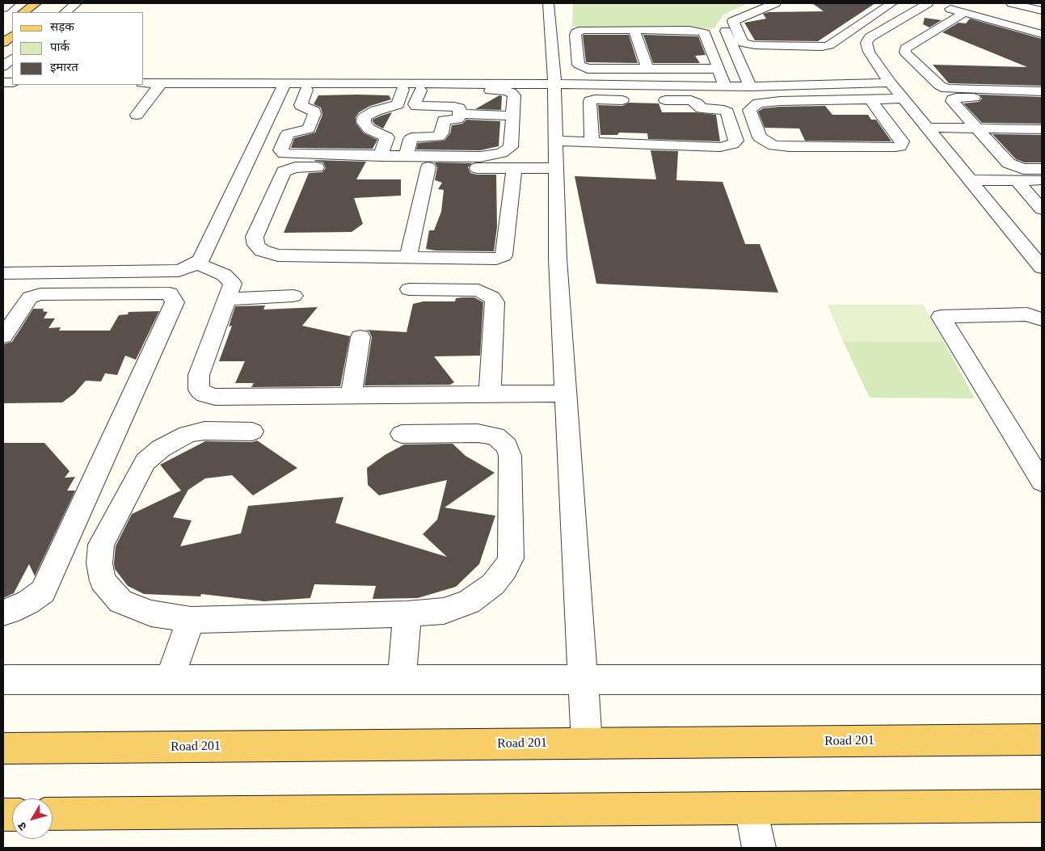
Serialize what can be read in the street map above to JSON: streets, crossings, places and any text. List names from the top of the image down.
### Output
{
  "streets": {
    "main road": ["Road 201"]
  },
  "legend": ["सड़क", "पार्क", "इमारत"],
  "north": "bottom left"
}
